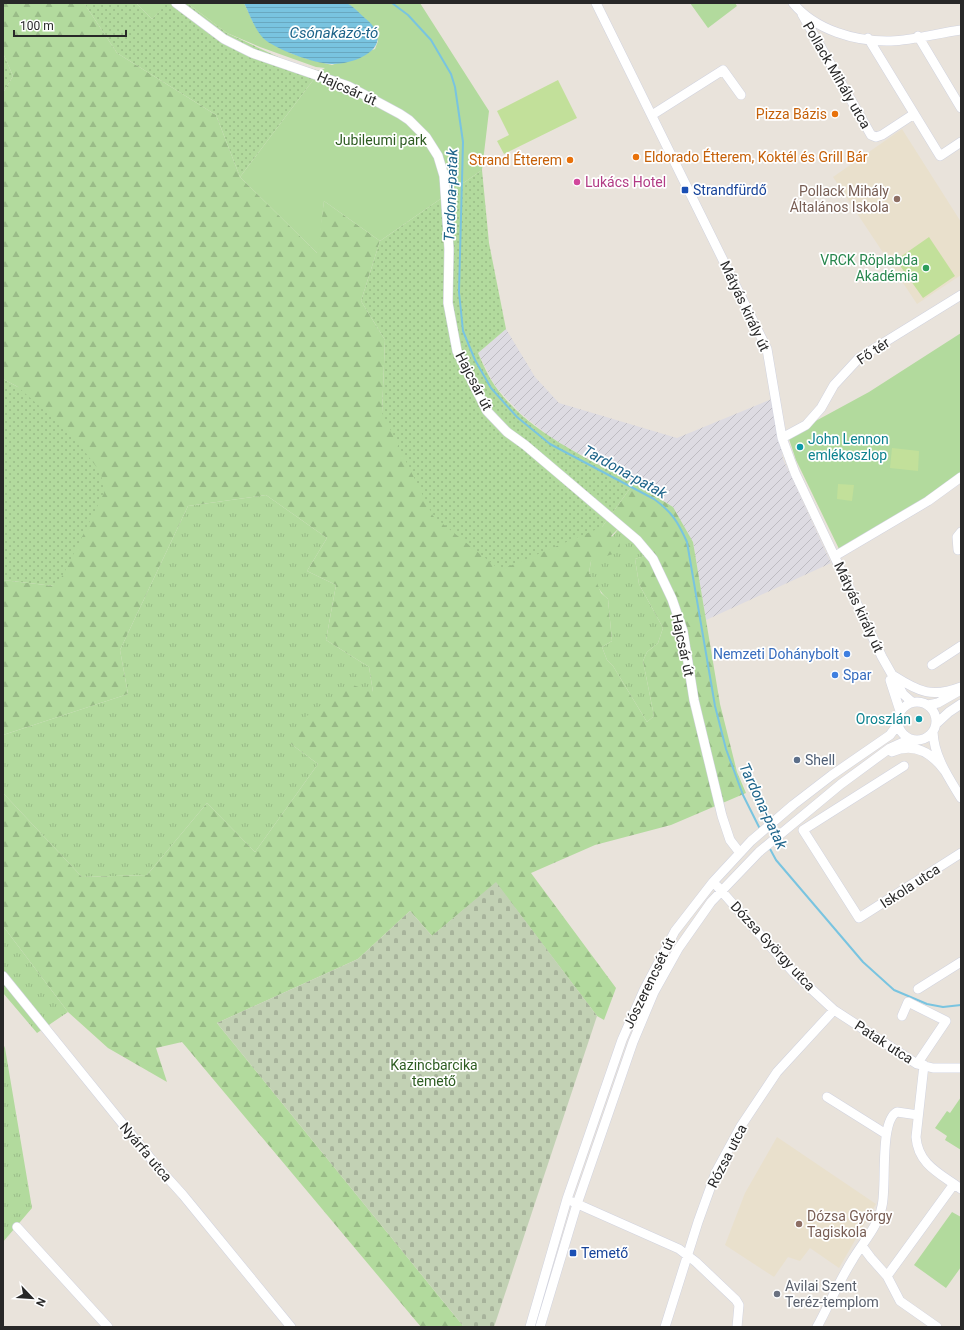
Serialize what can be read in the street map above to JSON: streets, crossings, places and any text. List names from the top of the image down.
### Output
{
  "streets": {
    "street": [
      "Pollack Mihály utca",
      "Hajcsár út",
      "Mátyás király út",
      "Fő tér",
      "Iskola utca",
      "Dózsa György utca",
      "Jószerencsét út",
      "Patak utca",
      "Nyárfa utca",
      "Rózsa utca"
    ]
  },
  "crossings": [
    ["Hajcsár út", "Jószerencsét út"],
    ["Mátyás király út", "Fő tér"],
    ["Mátyás király út", "Jószerencsét út"],
    ["Dózsa György utca", "Jószerencsét út"],
    ["Dózsa György utca", "Patak utca"],
    ["Dózsa György utca", "Rózsa utca"],
    ["Patak utca", "Rózsa utca"]
  ],
  "water": ["Csónakázó-tó", "Tardona-patak"],
  "parks": ["Jubileumi park", "Kazincbarcika temető"],
  "places": {
    "other": [
      "Pizza Bázis",
      "Eldorado Étterem, Koktél és Grill Bár",
      "Strand Étterem",
      "Lukács Hotel",
      "Pollack Mihály Általános Iskola",
      "VRCK Röplabda Akadémia",
      "John Lennon emlékoszlop",
      "Nemzeti Dohánybolt",
      "Spar",
      "Oroszlán",
      "Shell",
      "Dózsa György Tagiskola",
      "Avilai Szent Teréz-templom"
    ],
    "transit": ["Strandfürdő", "Temető"]
  },
  "scale_bar": "100 m",
  "north": "bottom right"
}
